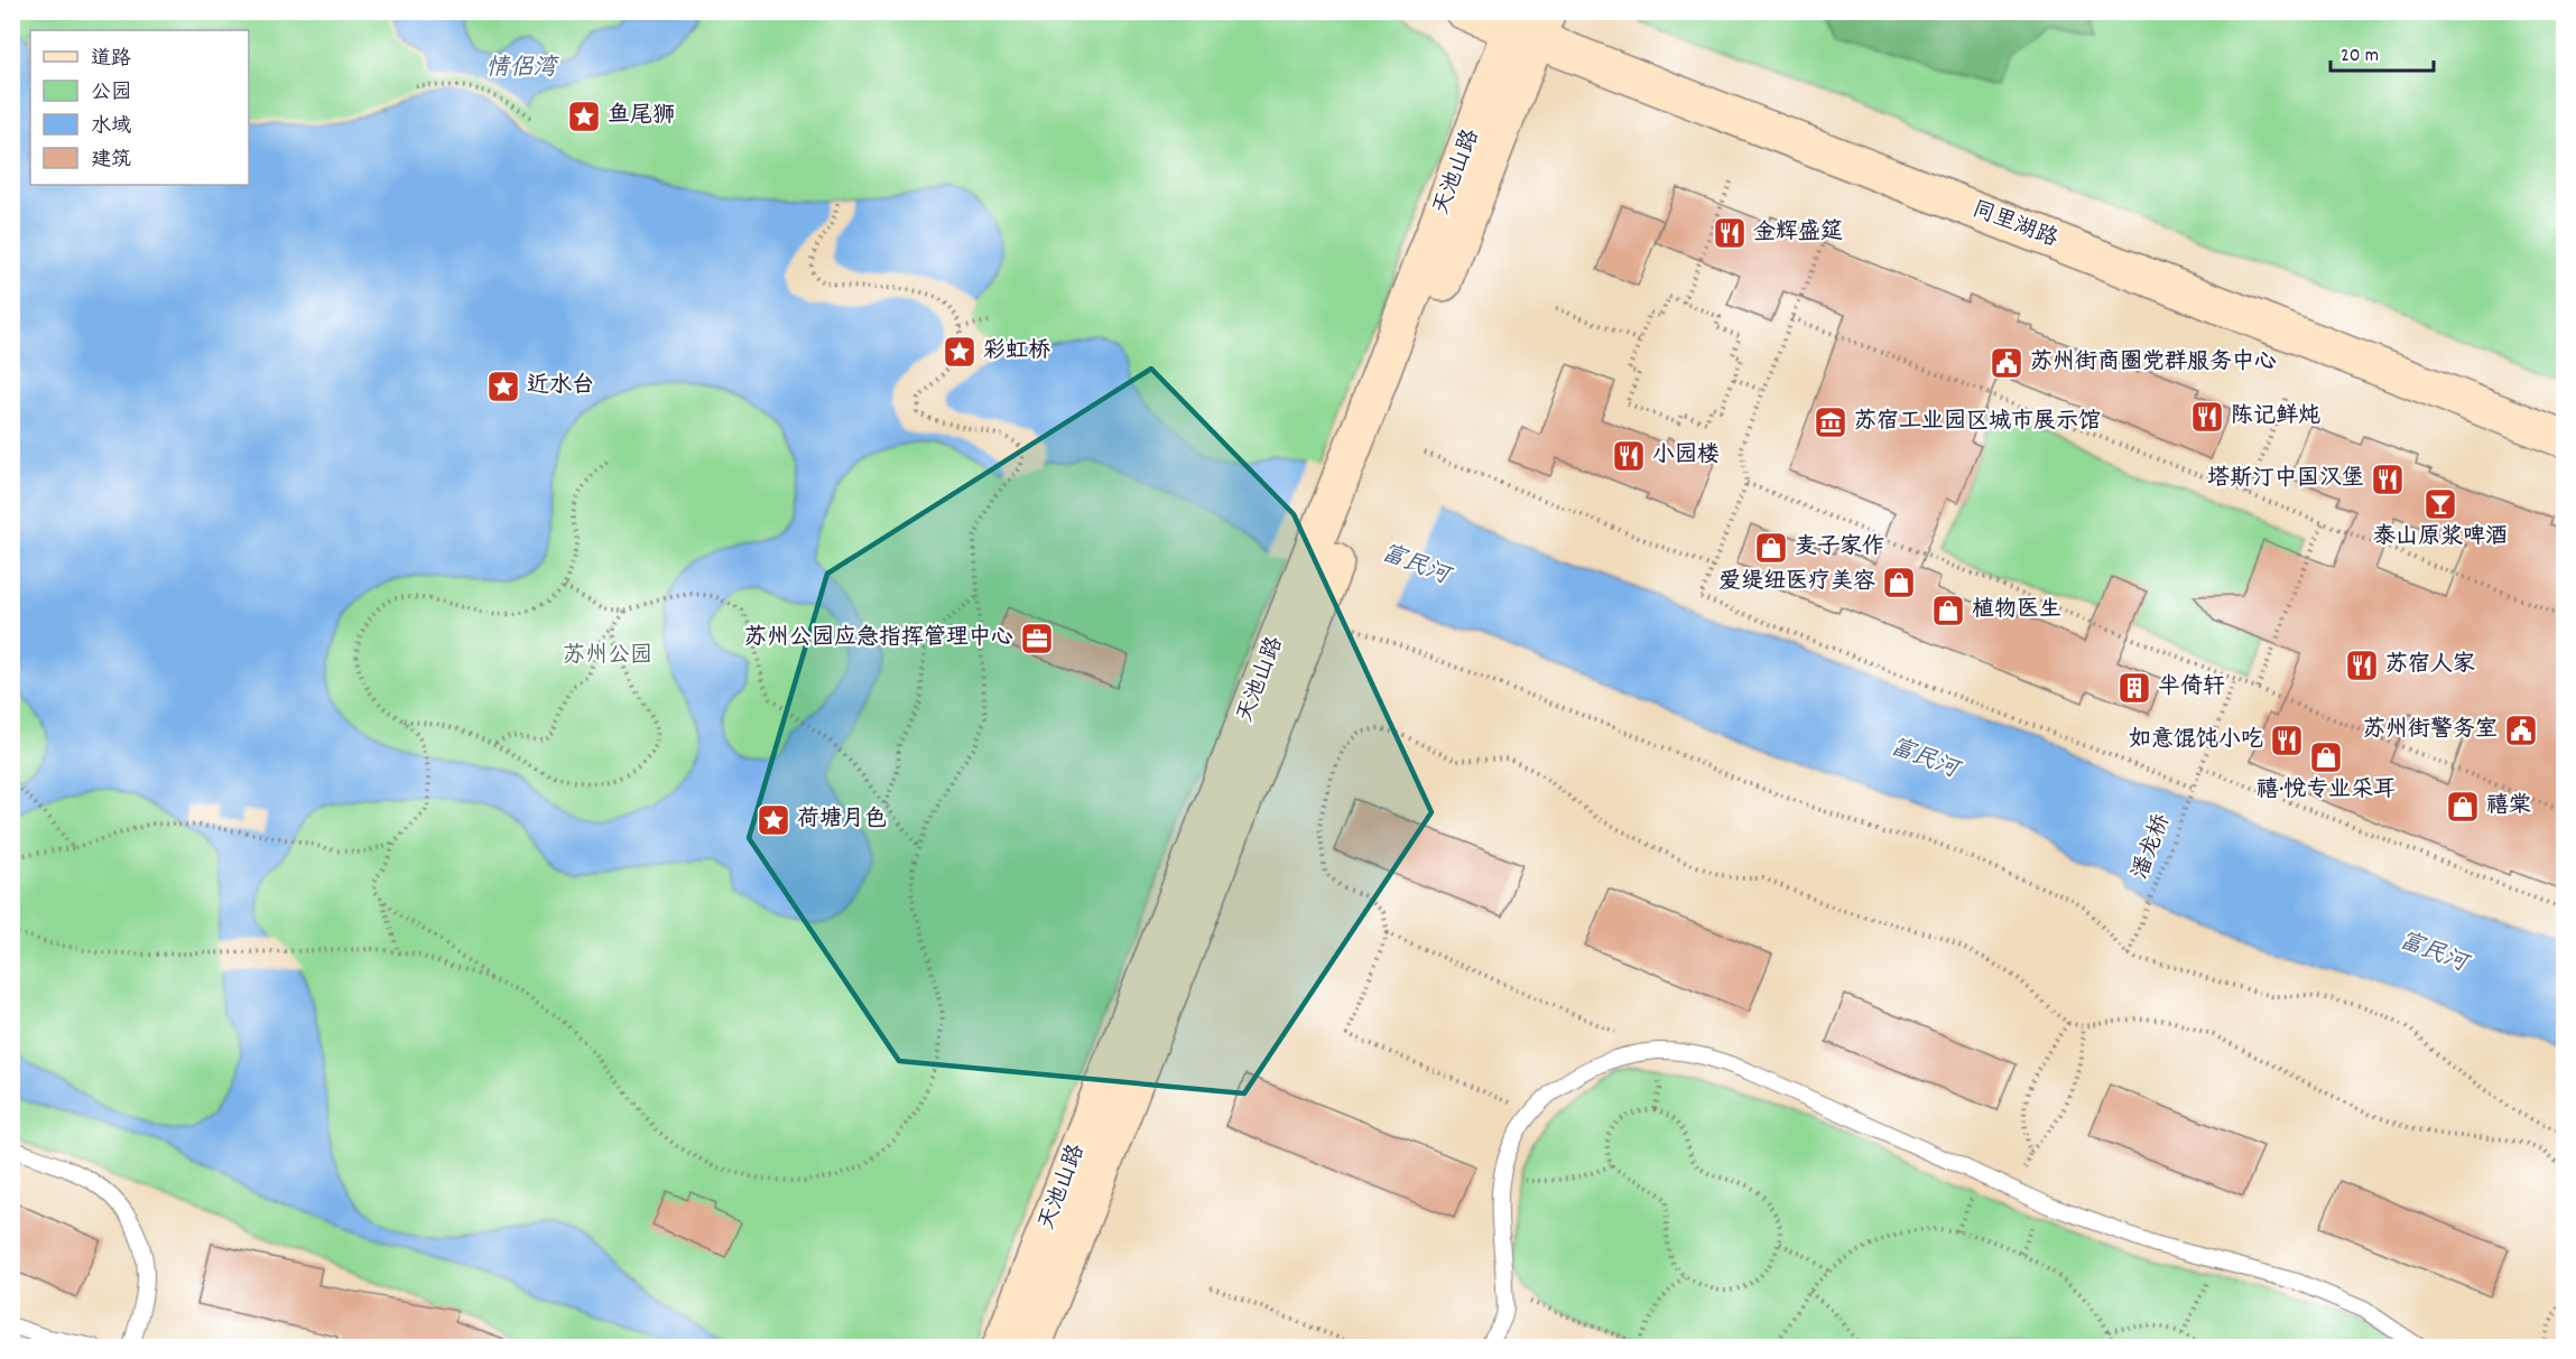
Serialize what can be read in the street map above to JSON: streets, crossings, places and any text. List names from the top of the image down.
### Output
{
  "streets": {
    "street": ["天池山路", "同里湖路"],
    "path": ["潘龙桥"]
  },
  "crossings": [
    ["天池山路", "同里湖路"]
  ],
  "water": ["情侣湾", "富民河"],
  "parks": ["苏州公园"],
  "places": {
    "place": [
      "鱼尾狮",
      "彩虹桥",
      "近水台",
      "荷塘月色"
    ],
    "restaurant": [
      "金辉盛筵",
      "陈记鲜炖",
      "小园楼",
      "塔斯汀中国汉堡",
      "苏宿人家",
      "如意馄饨小吃"
    ],
    "public building": ["苏州街商圈党群服务中心", "苏州街警务室"],
    "museum": ["苏宿工业园区城市展示馆"],
    "bar": ["泰山原浆啤酒"],
    "shop": [
      "麦子家作",
      "爱缇纽医疗美容",
      "植物医生",
      "禧·悦专业采耳",
      "禧棠"
    ],
    "office": ["苏州公园应急指挥管理中心"],
    "building": ["半倚轩"]
  },
  "legend": [
    "道路",
    "公园",
    "水域",
    "建筑"
  ],
  "scale_bar": "20 m"
}
